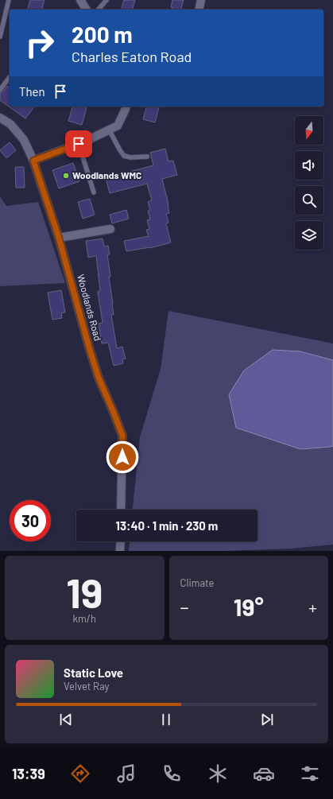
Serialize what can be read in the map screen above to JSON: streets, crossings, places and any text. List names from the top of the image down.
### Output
{
  "streets": {
    "street": ["Woodlands Road"]
  },
  "places": ["Woodlands WMC"],
  "north": "bottom",
  "page": {
    "turn": ["200 m", "Charles Eaton Road"],
    "then": "Then",
    "limit": "30",
    "trip": "13:40 · 1 min · 230 m",
    "tile": [
      ["19", "km/h"],
      "Climate"
    ],
    "heat": ["−", "19°", "+"],
    "song": ["Static Love", "Velvet Ray"],
    "tabs": "13:39"
  }
}
